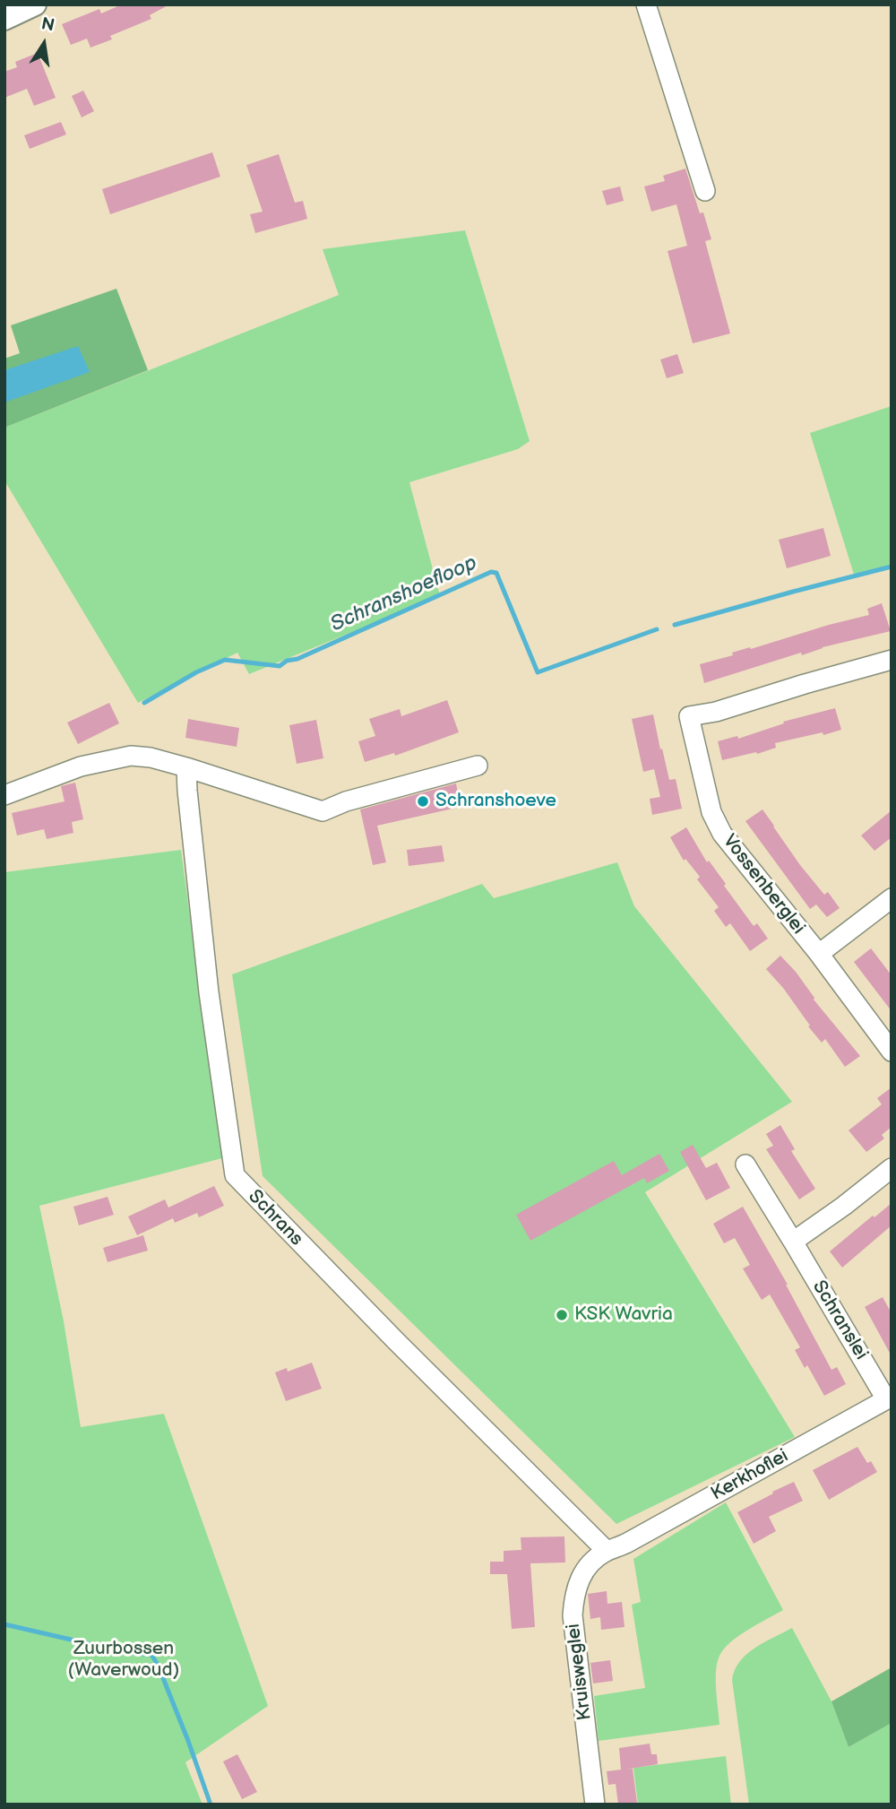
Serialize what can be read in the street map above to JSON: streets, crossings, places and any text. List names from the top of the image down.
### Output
{
  "streets": {
    "street": [
      "Vossenberglei",
      "Schrans",
      "Schranslei",
      "Kerkhoflei",
      "Kruisweglei"
    ]
  },
  "crossings": [
    ["Schrans", "Kerkhoflei"],
    ["Schrans", "Kruisweglei"],
    ["Schranslei", "Kerkhoflei"],
    ["Kerkhoflei", "Kruisweglei"]
  ],
  "water": ["Schranshoefloop"],
  "parks": ["Zuurbossen (Waverwoud)"],
  "places": ["Schranshoeve", "KSK Wavria"],
  "north": "top"
}
